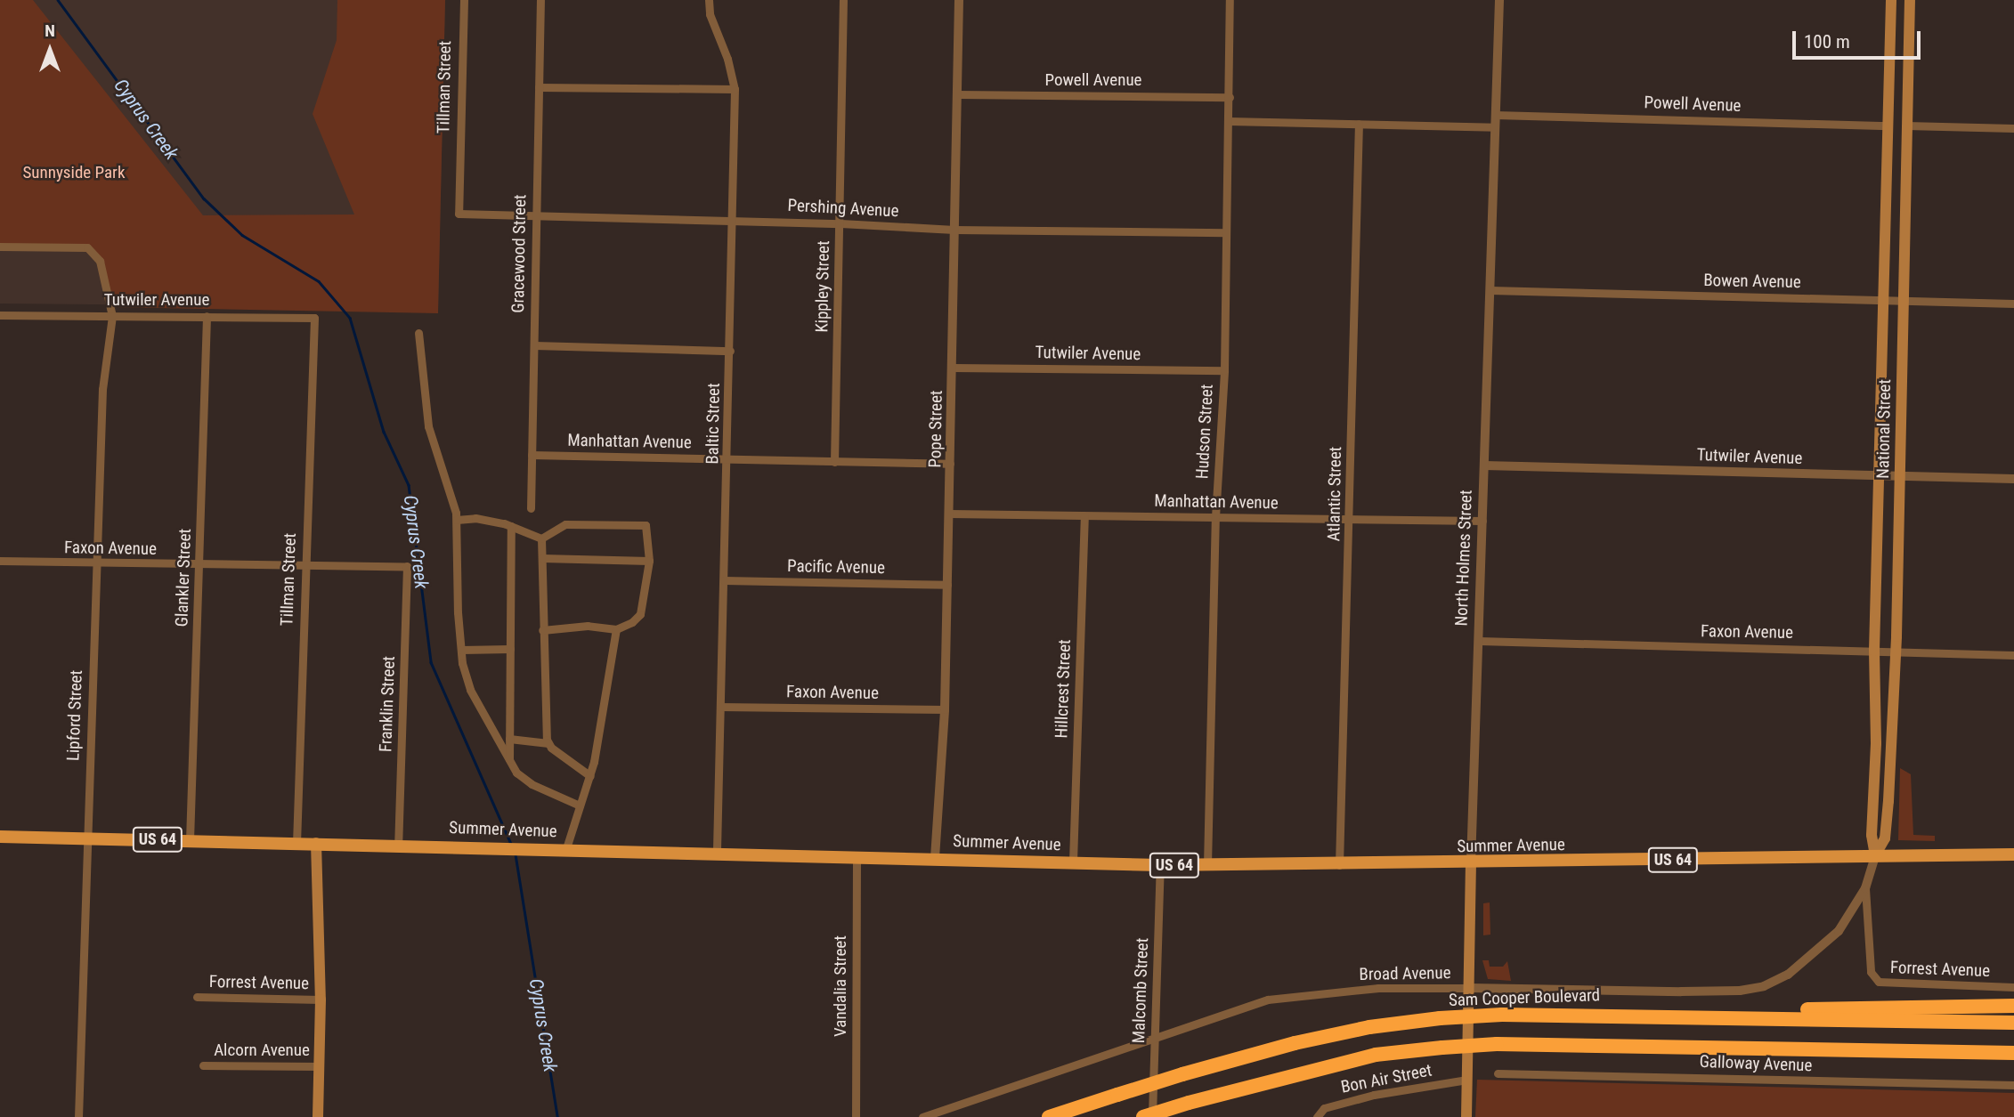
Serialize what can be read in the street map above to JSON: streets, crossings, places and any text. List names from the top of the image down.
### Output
{
  "streets": {
    "highway": ["Sam Cooper Boulevard"],
    "main road": [
      "National Street",
      "North Holmes Street",
      "Summer Avenue",
      "US 64"
    ],
    "street": [
      "Powell Avenue",
      "Tillman Street",
      "Pershing Avenue",
      "Gracewood Street",
      "Bowen Avenue",
      "Kippley Street",
      "Tutwiler Avenue",
      "Baltic Street",
      "Pope Street",
      "Hudson Street",
      "Manhattan Avenue",
      "Atlantic Street",
      "Faxon Avenue",
      "Pacific Avenue",
      "Glankler Street",
      "Hillcrest Street",
      "Franklin Street",
      "Lipford Street",
      "Forrest Avenue",
      "Broad Avenue",
      "Vandalia Street",
      "Malcomb Street",
      "Alcorn Avenue",
      "Galloway Avenue",
      "Bon Air Street"
    ]
  },
  "crossings": [
    ["Powell Avenue", "Pope Street"],
    ["Powell Avenue", "National Street"],
    ["Powell Avenue", "Hudson Street"],
    ["Powell Avenue", "North Holmes Street"],
    ["Tillman Street", "Pershing Avenue"],
    ["Tillman Street", "Tutwiler Avenue"],
    ["Tillman Street", "Faxon Avenue"],
    ["Tillman Street", "Summer Avenue"],
    ["Pershing Avenue", "Gracewood Street"],
    ["Pershing Avenue", "Kippley Street"],
    ["Pershing Avenue", "Baltic Street"],
    ["Pershing Avenue", "Pope Street"],
    ["Pershing Avenue", "Hudson Street"],
    ["Gracewood Street", "Manhattan Avenue"],
    ["Bowen Avenue", "National Street"],
    ["Bowen Avenue", "North Holmes Street"],
    ["Kippley Street", "Manhattan Avenue"],
    ["Tutwiler Avenue", "Pope Street"],
    ["Tutwiler Avenue", "National Street"],
    ["Tutwiler Avenue", "Hudson Street"],
    ["Tutwiler Avenue", "North Holmes Street"],
    ["Tutwiler Avenue", "Glankler Street"],
    ["Tutwiler Avenue", "Lipford Street"],
    ["Baltic Street", "Manhattan Avenue"],
    ["Baltic Street", "Faxon Avenue"],
    ["Baltic Street", "Pacific Avenue"],
    ["Baltic Street", "Summer Avenue"],
    ["Pope Street", "Manhattan Avenue"],
    ["Pope Street", "Faxon Avenue"],
    ["Pope Street", "Pacific Avenue"],
    ["Pope Street", "Summer Avenue"],
    ["National Street", "Faxon Avenue"],
    ["National Street", "Summer Avenue"],
    ["National Street", "Forrest Avenue"],
    ["National Street", "Broad Avenue"],
    ["Hudson Street", "Manhattan Avenue"],
    ["Hudson Street", "Summer Avenue"],
    ["Manhattan Avenue", "Atlantic Street"],
    ["Manhattan Avenue", "North Holmes Street"],
    ["Manhattan Avenue", "Hillcrest Street"],
    ["Atlantic Street", "Summer Avenue"],
    ["Faxon Avenue", "North Holmes Street"],
    ["Faxon Avenue", "Glankler Street"],
    ["Faxon Avenue", "Franklin Street"],
    ["Faxon Avenue", "Lipford Street"],
    ["North Holmes Street", "Summer Avenue"],
    ["North Holmes Street", "Broad Avenue"],
    ["North Holmes Street", "Bon Air Street"],
    ["Glankler Street", "Summer Avenue"],
    ["Hillcrest Street", "Summer Avenue"],
    ["Franklin Street", "Summer Avenue"],
    ["Lipford Street", "Summer Avenue"],
    ["Summer Avenue", "Vandalia Street"],
    ["Summer Avenue", "Malcomb Street"],
    ["Broad Avenue", "Malcomb Street"]
  ],
  "water": ["Cyprus Creek"],
  "parks": ["Sunnyside Park"],
  "scale_bar": "100 m",
  "north": "top"
}
